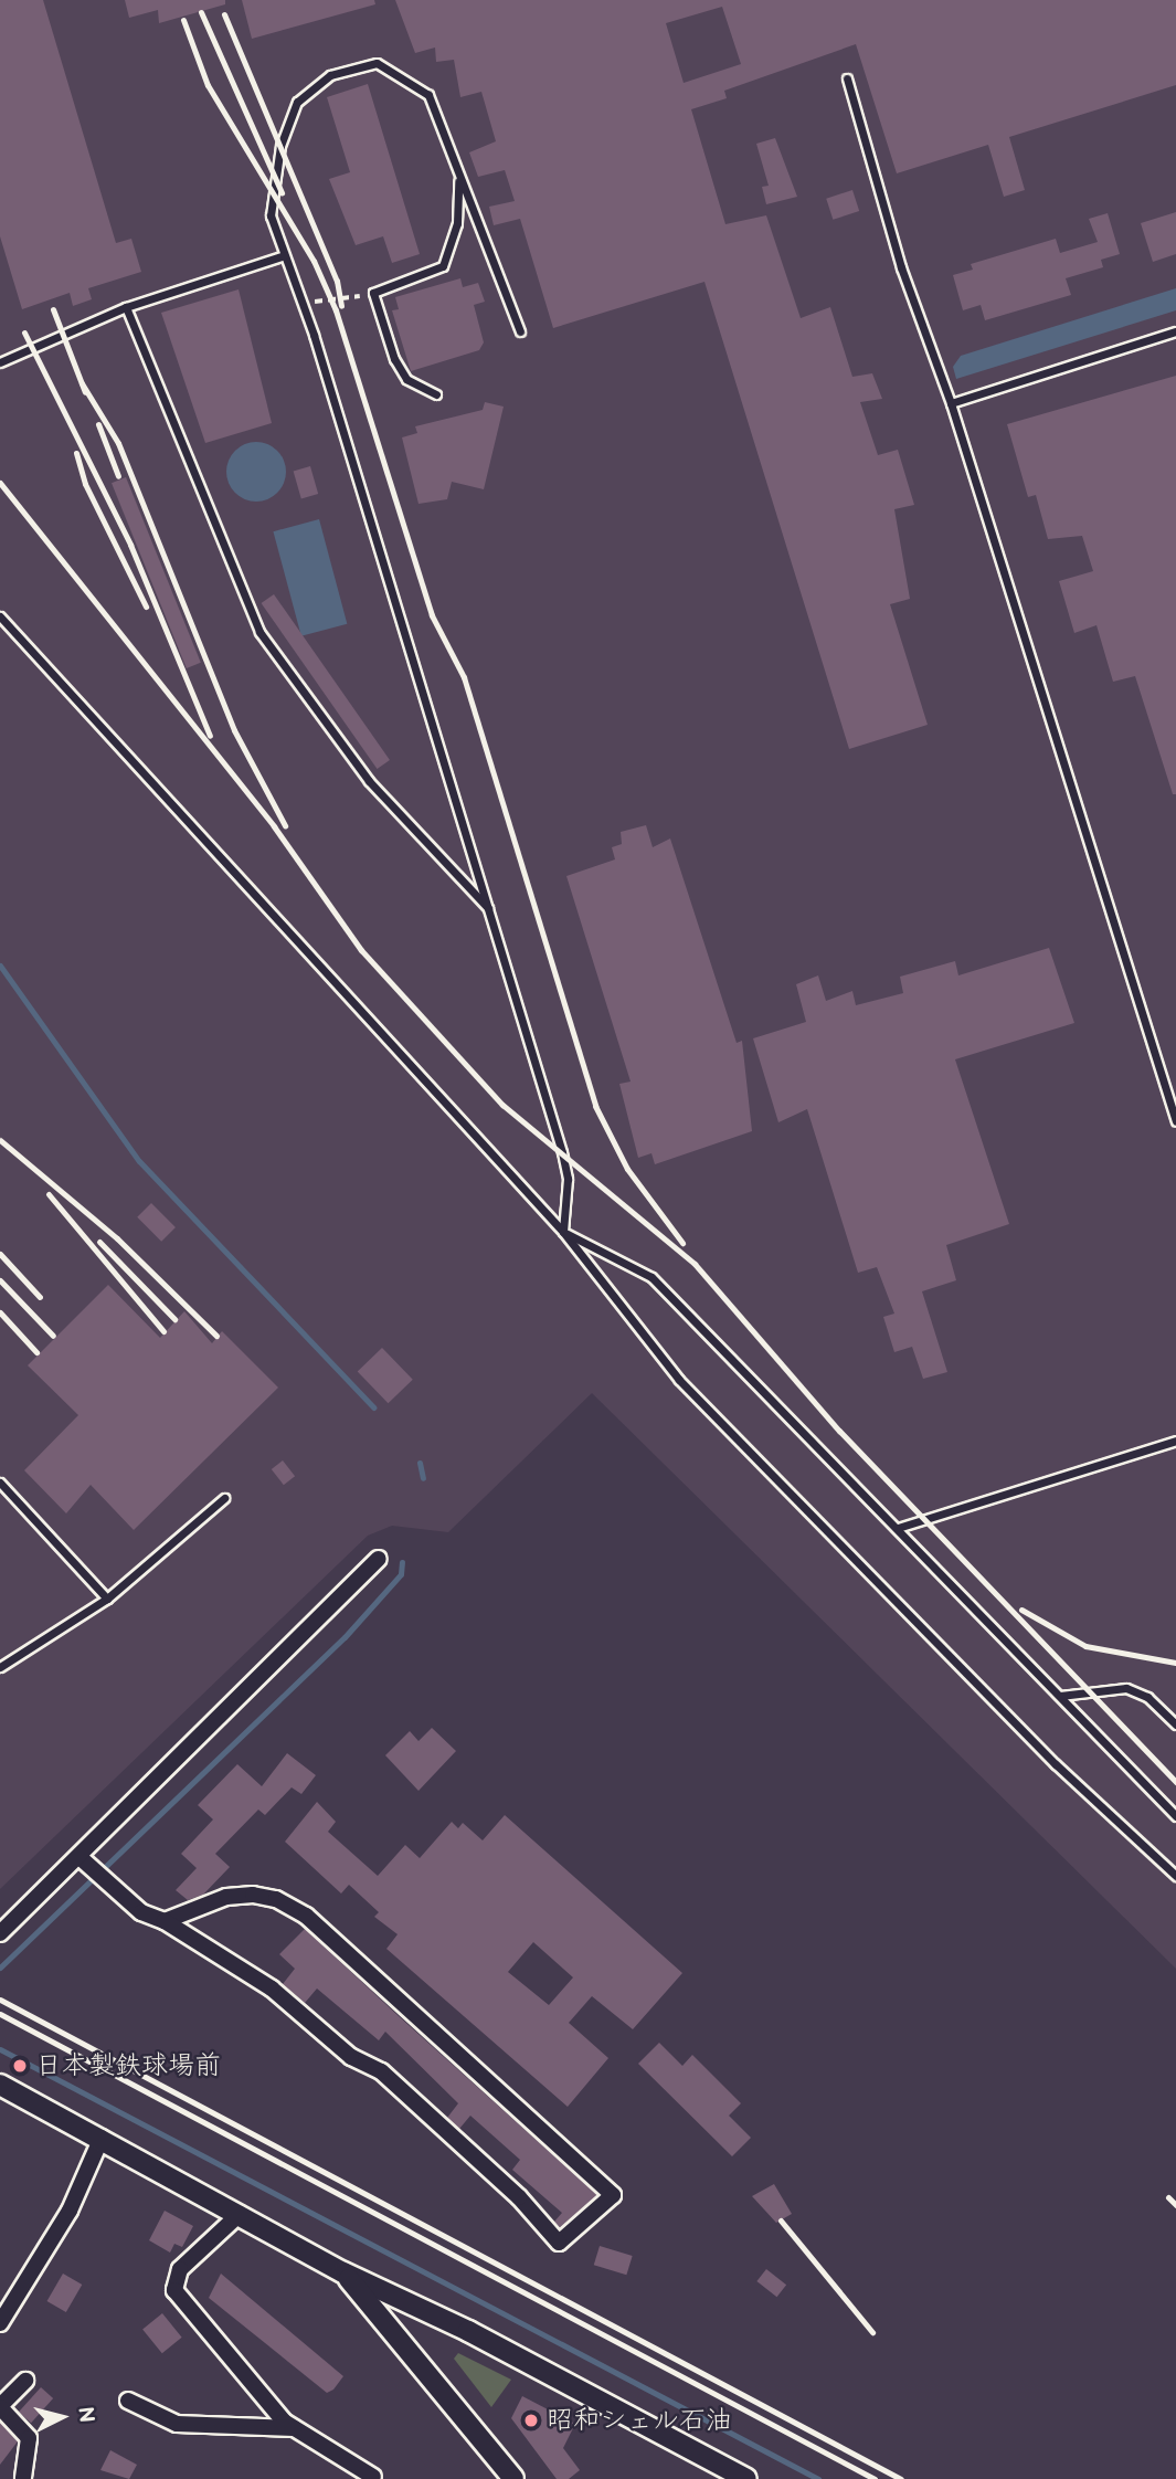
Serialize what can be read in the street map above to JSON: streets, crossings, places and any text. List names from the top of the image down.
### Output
{
  "places": ["日本製鉄球場前", "昭和シェル石油"],
  "north": "right"
}
